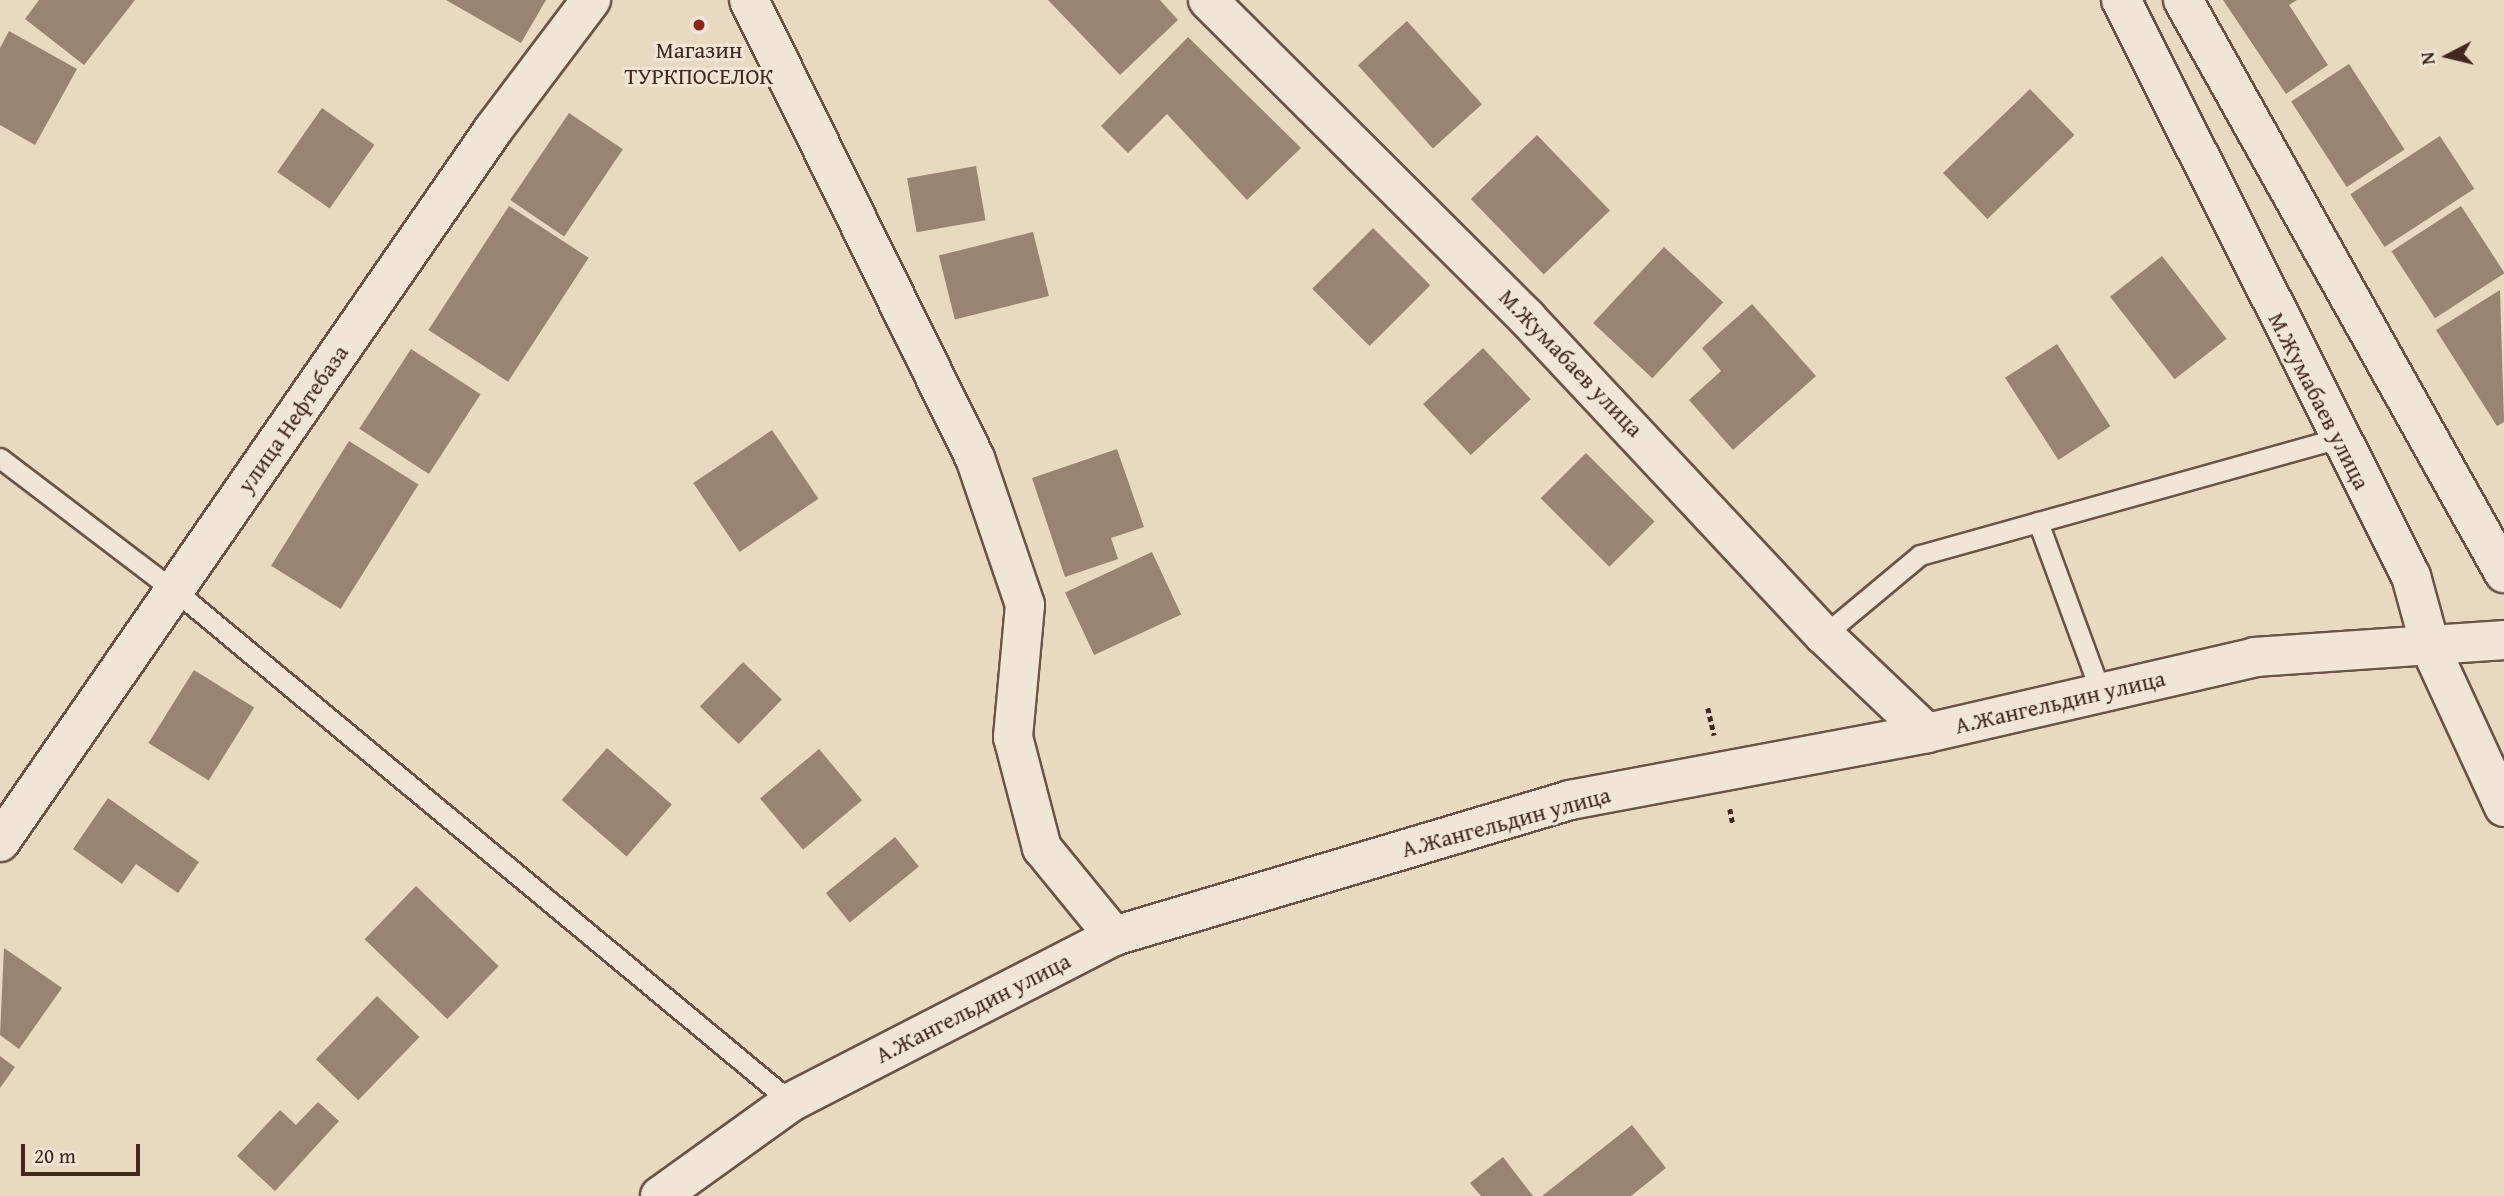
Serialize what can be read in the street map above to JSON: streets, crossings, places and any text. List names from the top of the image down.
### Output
{
  "streets": {
    "street": ["М.Жумабаев улица", "улица Нефтебаза", "А.Жангельдин улица"]
  },
  "crossings": [
    ["М.Жумабаев улица", "А.Жангельдин улица"]
  ],
  "places": ["Магазин ТУРКПОСЕЛОК"],
  "scale_bar": "20 m",
  "north": "left"
}
